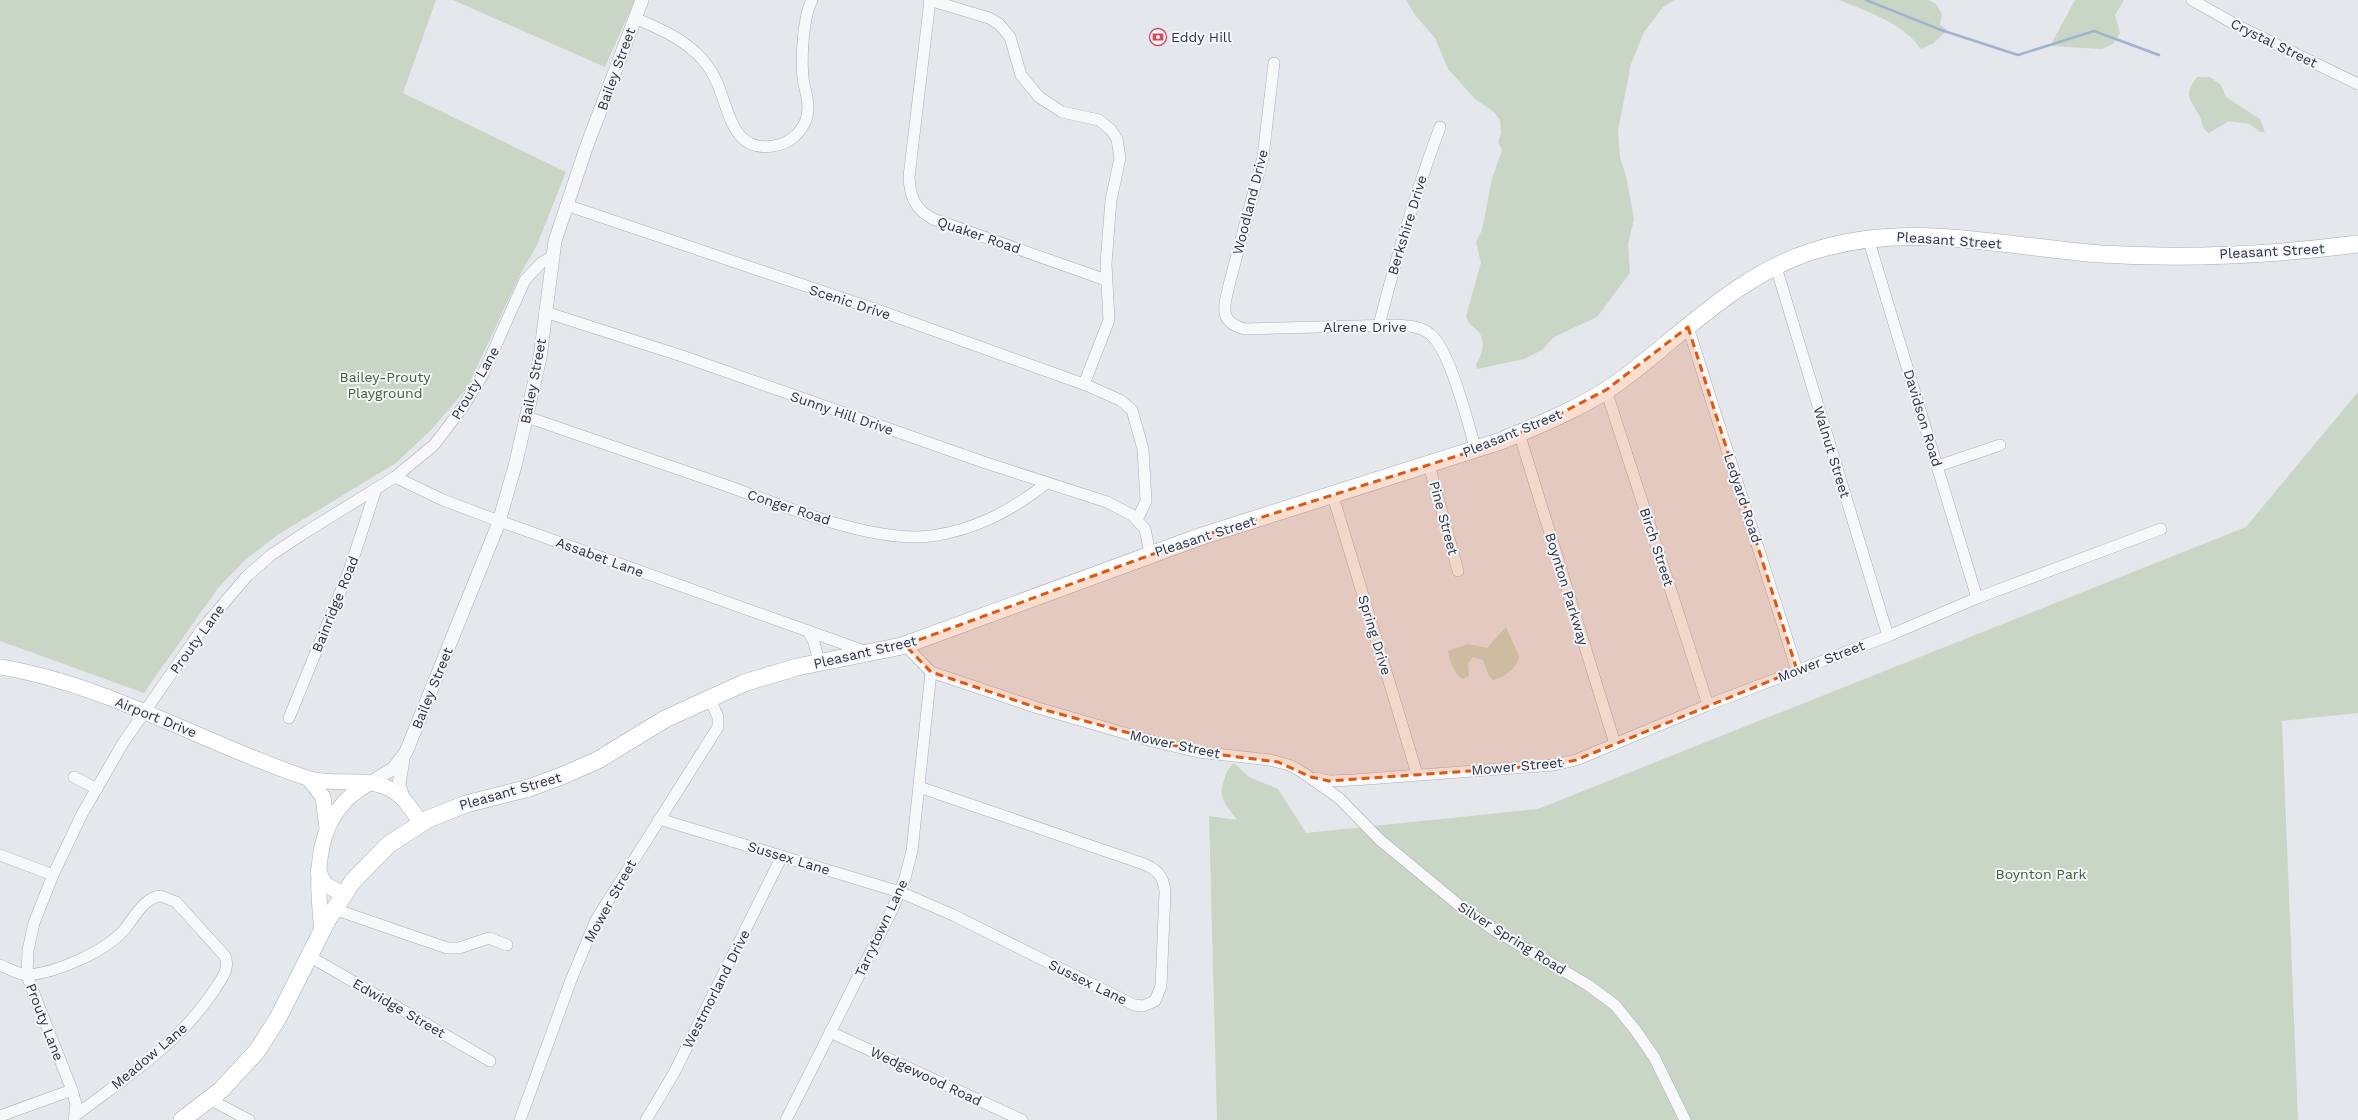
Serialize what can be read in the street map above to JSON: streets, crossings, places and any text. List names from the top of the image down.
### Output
{
  "streets": {
    "main road": ["Bailey Street", "Pleasant Street", "Airport Drive"],
    "street": [
      "Crystal Street",
      "Woodland Drive",
      "Berkshire Drive",
      "Quaker Road",
      "Scenic Drive",
      "Alrene Drive",
      "Prouty Lane",
      "Sunny Hill Drive",
      "Davidson Road",
      "Walnut Street",
      "Ledyard Road",
      "Conger Road",
      "Pine Street",
      "Birch Street",
      "Assabet Lane",
      "Boynton Parkway",
      "Bainridge Road",
      "Spring Drive",
      "Mower Street",
      "Sussex Lane",
      "Tarrytown Lane",
      "Silver Spring Road",
      "Westmorland Drive",
      "Edwidge Street",
      "Meadow Lane",
      "Wedgewood Road"
    ]
  },
  "crossings": [
    ["Bailey Street", "Pleasant Street"],
    ["Bailey Street", "Scenic Drive"],
    ["Bailey Street", "Prouty Lane"],
    ["Bailey Street", "Sunny Hill Drive"],
    ["Bailey Street", "Conger Road"],
    ["Bailey Street", "Assabet Lane"],
    ["Bailey Street", "Airport Drive"],
    ["Woodland Drive", "Alrene Drive"],
    ["Berkshire Drive", "Alrene Drive"],
    ["Pleasant Street", "Alrene Drive"],
    ["Pleasant Street", "Davidson Road"],
    ["Pleasant Street", "Walnut Street"],
    ["Pleasant Street", "Ledyard Road"],
    ["Pleasant Street", "Pine Street"],
    ["Pleasant Street", "Birch Street"],
    ["Pleasant Street", "Assabet Lane"],
    ["Pleasant Street", "Boynton Parkway"],
    ["Pleasant Street", "Spring Drive"],
    ["Pleasant Street", "Mower Street"],
    ["Pleasant Street", "Edwidge Street"],
    ["Scenic Drive", "Sunny Hill Drive"],
    ["Prouty Lane", "Assabet Lane"],
    ["Prouty Lane", "Bainridge Road"],
    ["Prouty Lane", "Airport Drive"],
    ["Prouty Lane", "Meadow Lane"],
    ["Sunny Hill Drive", "Conger Road"],
    ["Davidson Road", "Mower Street"],
    ["Walnut Street", "Mower Street"],
    ["Ledyard Road", "Mower Street"],
    ["Birch Street", "Mower Street"],
    ["Boynton Parkway", "Mower Street"],
    ["Spring Drive", "Mower Street"],
    ["Mower Street", "Sussex Lane"],
    ["Mower Street", "Tarrytown Lane"],
    ["Mower Street", "Silver Spring Road"],
    ["Sussex Lane", "Tarrytown Lane"],
    ["Sussex Lane", "Westmorland Drive"],
    ["Tarrytown Lane", "Wedgewood Road"]
  ],
  "parks": ["Bailey-Prouty Playground", "Boynton Park"],
  "places": {
    "bank": ["Eddy Hill"]
  }
}
